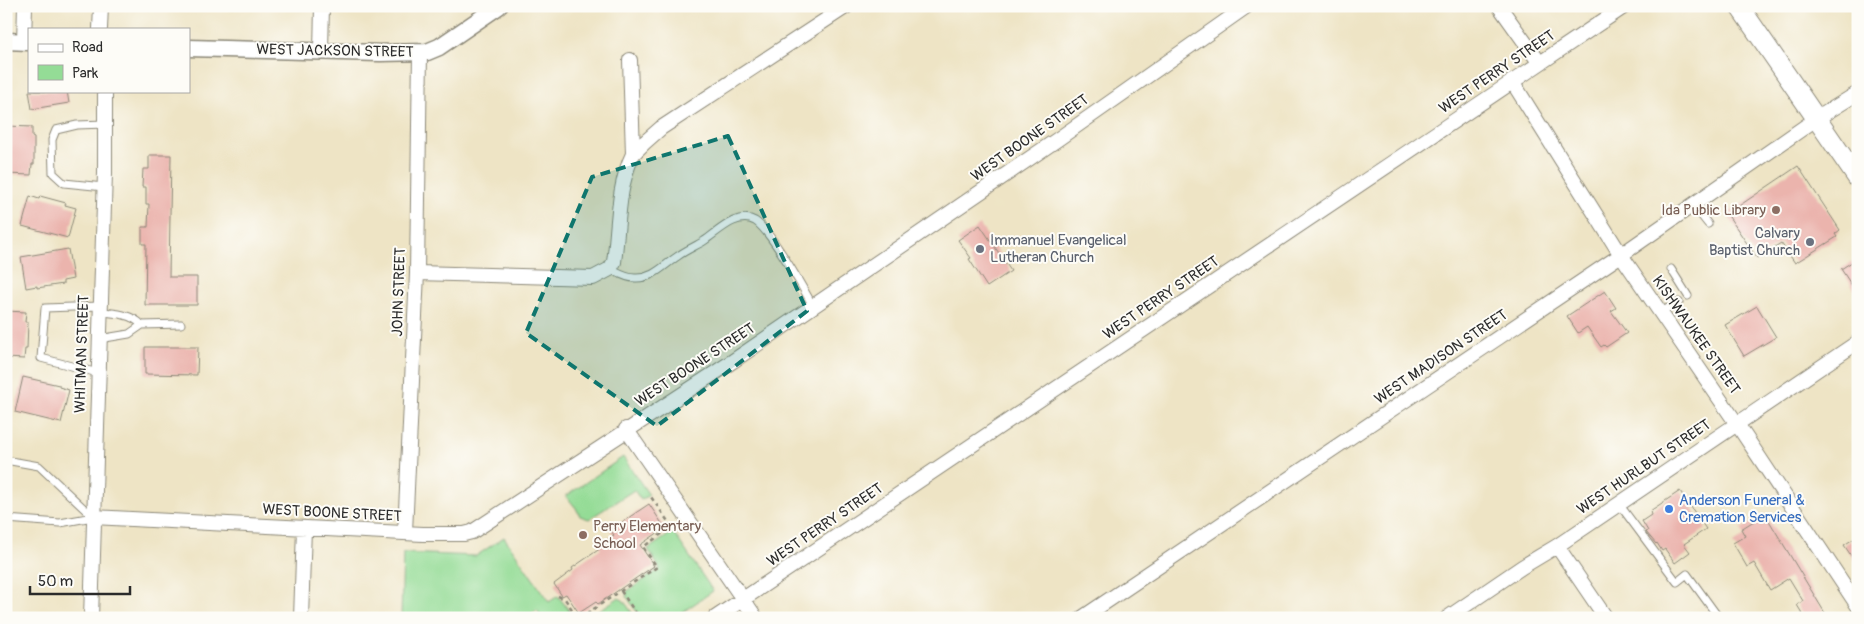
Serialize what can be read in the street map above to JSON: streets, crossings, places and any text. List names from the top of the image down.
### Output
{
  "streets": {
    "street": [
      "WEST JACKSON STREET",
      "WEST PERRY STREET",
      "WEST BOONE STREET",
      "JOHN STREET",
      "KISHWAUKEE STREET",
      "WHITMAN STREET",
      "WEST MADISON STREET",
      "WEST HURLBUT STREET"
    ]
  },
  "crossings": [
    ["WEST JACKSON STREET", "JOHN STREET"],
    ["WEST PERRY STREET", "KISHWAUKEE STREET"],
    ["WEST BOONE STREET", "JOHN STREET"],
    ["WEST BOONE STREET", "WHITMAN STREET"],
    ["KISHWAUKEE STREET", "WEST MADISON STREET"],
    ["KISHWAUKEE STREET", "WEST HURLBUT STREET"]
  ],
  "places": [
    "Ida Public Library",
    "Calvary Baptist Church",
    "Immanuel Evangelical Lutheran Church",
    "Anderson Funeral & Cremation Services",
    "Perry Elementary School"
  ],
  "legend": ["Road", "Park"],
  "scale_bar": "50 m"
}
